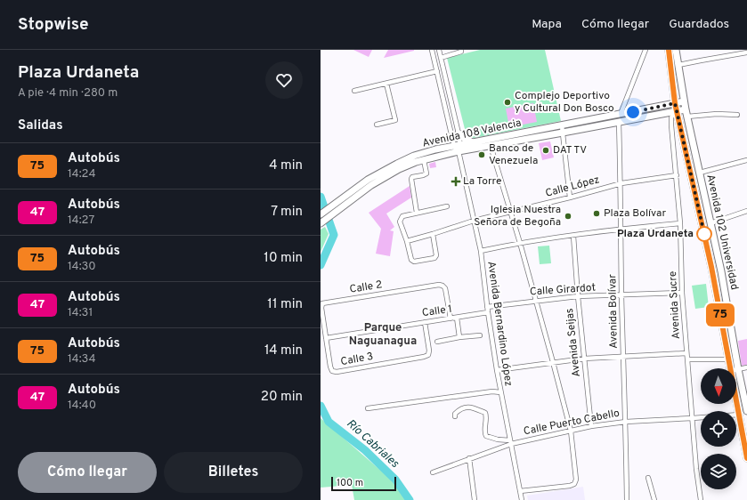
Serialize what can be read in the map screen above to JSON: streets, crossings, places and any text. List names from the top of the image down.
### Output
{
  "streets": {
    "main road": ["Avenida 108 Valencia", "Avenida 102 Universidad"],
    "street": [
      "Calle López",
      "Calle 2",
      "Calle Girardot",
      "Avenida Sucre",
      "Calle 1",
      "Avenida Bolívar",
      "Avenida Bernardino López",
      "Avenida Seijas",
      "Calle 3",
      "Calle Puerto Cabello"
    ]
  },
  "crossings": [
    ["Avenida 108 Valencia", "Avenida 102 Universidad"],
    ["Avenida 108 Valencia", "Avenida Sucre"],
    ["Avenida 108 Valencia", "Avenida Bolívar"],
    ["Avenida 108 Valencia", "Avenida Bernardino López"],
    ["Calle López", "Avenida Sucre"],
    ["Calle López", "Avenida Bolívar"],
    ["Calle López", "Avenida Bernardino López"],
    ["Avenida 102 Universidad", "Avenida Sucre"],
    ["Avenida 102 Universidad", "Calle Puerto Cabello"],
    ["Calle 2", "Calle 1"],
    ["Calle 2", "Calle 3"],
    ["Calle Girardot", "Avenida Sucre"],
    ["Calle Girardot", "Avenida Bolívar"],
    ["Calle Girardot", "Avenida Bernardino López"],
    ["Calle Girardot", "Avenida Seijas"],
    ["Avenida Sucre", "Calle Puerto Cabello"],
    ["Calle 1", "Avenida Bernardino López"],
    ["Calle 1", "Calle 3"],
    ["Avenida Bolívar", "Calle Puerto Cabello"],
    ["Avenida Bernardino López", "Calle Puerto Cabello"],
    ["Avenida Seijas", "Calle Puerto Cabello"]
  ],
  "districts": ["Parque Naguanagua"],
  "water": ["Río Cabriales"],
  "places": {
    "other": [
      "Complejo Deportivo y Cultural Don Bosco",
      "DAT TV",
      "Banco de Venezuela",
      "Plaza Bolívar",
      "Iglesia Nuestra Señora de Begoña",
      "Plaza Urdaneta"
    ],
    "health": ["La Torre"]
  },
  "lines": ["bus line 75"],
  "scale_bar": "100 m",
  "north": "bottom",
  "page": {
    "header": "Stopwise",
    "nav": ["Mapa", "Cómo llegar", "Guardados"],
    "heading": [
      ["Plaza Urdaneta", "A pie · 4 min · 280 m"],
      "Salidas"
    ],
    "on_map": "75",
    "list": [
      {
        "mark": "75",
        "name": "Autobús",
        "note": "14:24",
        "value": "4 min"
      },
      {
        "mark": "47",
        "name": "Autobús",
        "note": "14:27",
        "value": "7 min"
      },
      {
        "mark": "75",
        "name": "Autobús",
        "note": "14:30",
        "value": "10 min"
      },
      {
        "mark": "47",
        "name": "Autobús",
        "note": "14:31",
        "value": "11 min"
      },
      {
        "mark": "75",
        "name": "Autobús",
        "note": "14:34",
        "value": "14 min"
      },
      {
        "mark": "47",
        "name": "Autobús",
        "note": "14:40",
        "value": "20 min"
      }
    ],
    "buttons": ["Cómo llegar", "Billetes"],
    "scale": "100 m"
  }
}
